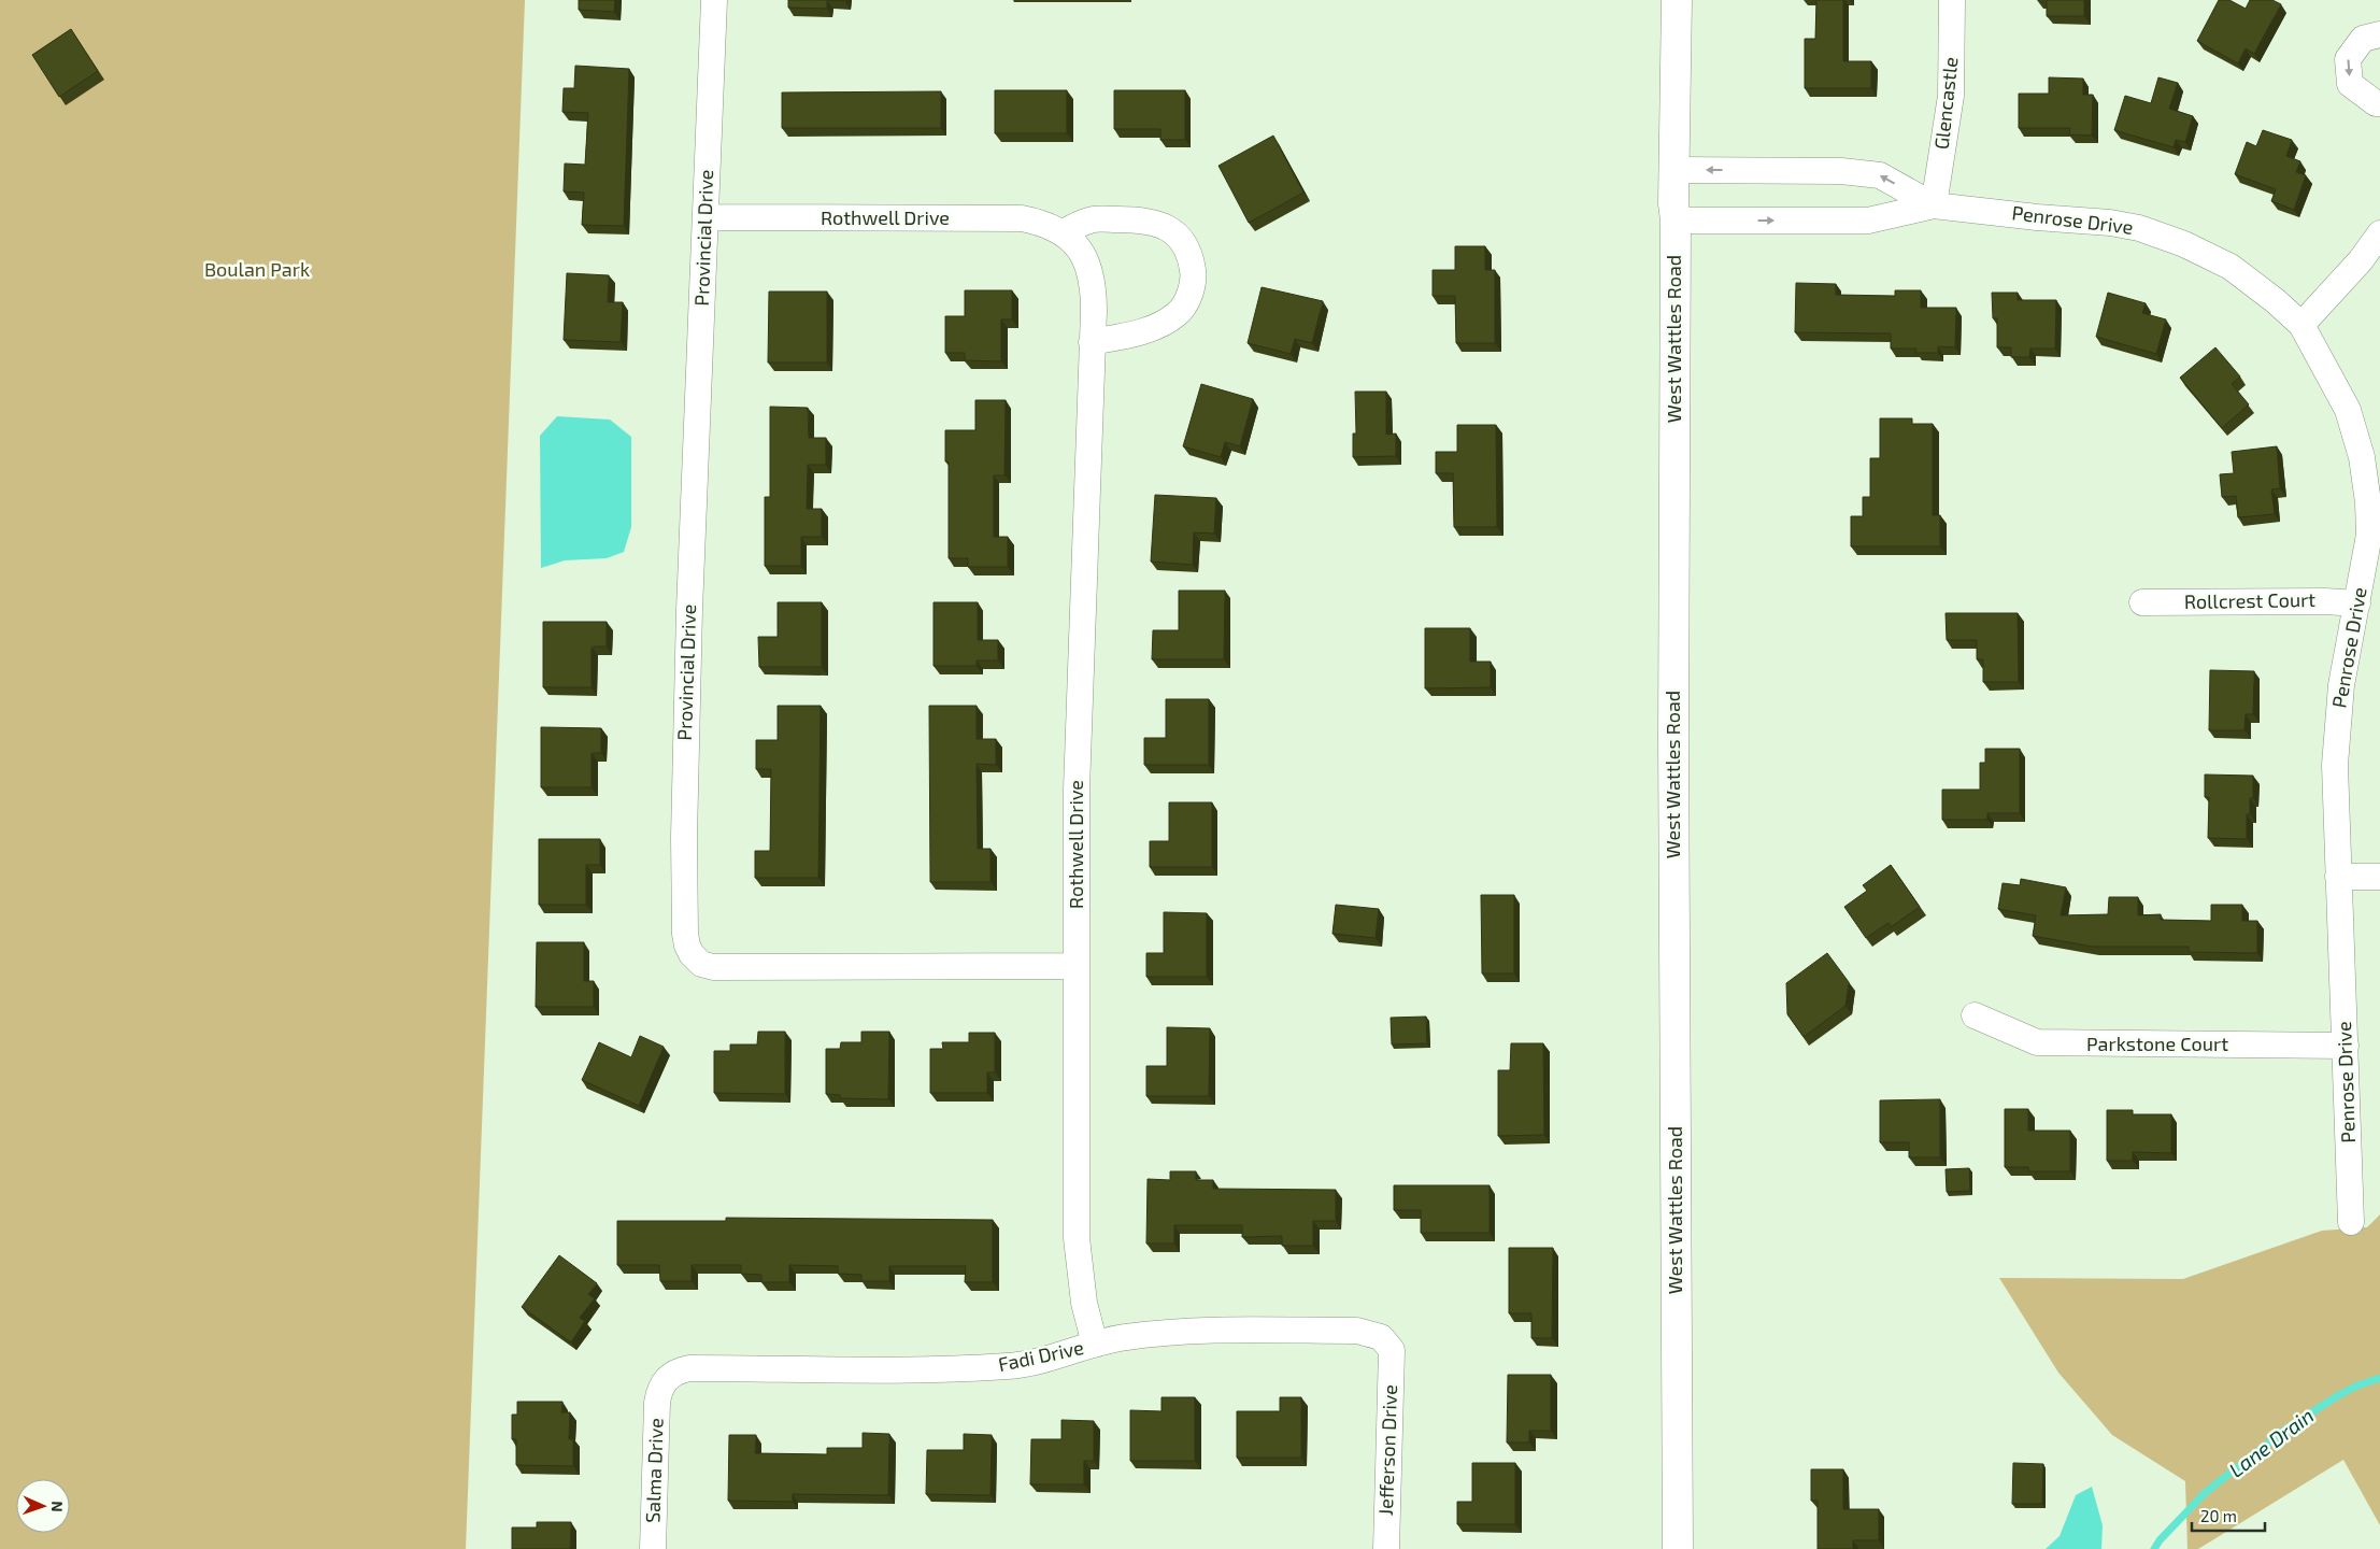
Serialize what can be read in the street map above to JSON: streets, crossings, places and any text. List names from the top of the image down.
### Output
{
  "streets": {
    "street": [
      "Glencastle",
      "Rothwell Drive",
      "Penrose Drive",
      "Provincial Drive",
      "West Wattles Road",
      "Rollcrest Court",
      "Parkstone Court",
      "Fadi Drive",
      "Jefferson Drive",
      "Salma Drive"
    ]
  },
  "crossings": [
    ["Glencastle", "Penrose Drive"],
    ["Rothwell Drive", "Provincial Drive"],
    ["Rothwell Drive", "Fadi Drive"],
    ["Penrose Drive", "West Wattles Road"],
    ["Penrose Drive", "Rollcrest Court"],
    ["Penrose Drive", "Parkstone Court"],
    ["Fadi Drive", "Jefferson Drive"],
    ["Fadi Drive", "Salma Drive"]
  ],
  "water": ["Lane Drain"],
  "parks": ["Boulan Park"],
  "scale_bar": "20 m",
  "north": "right"
}
